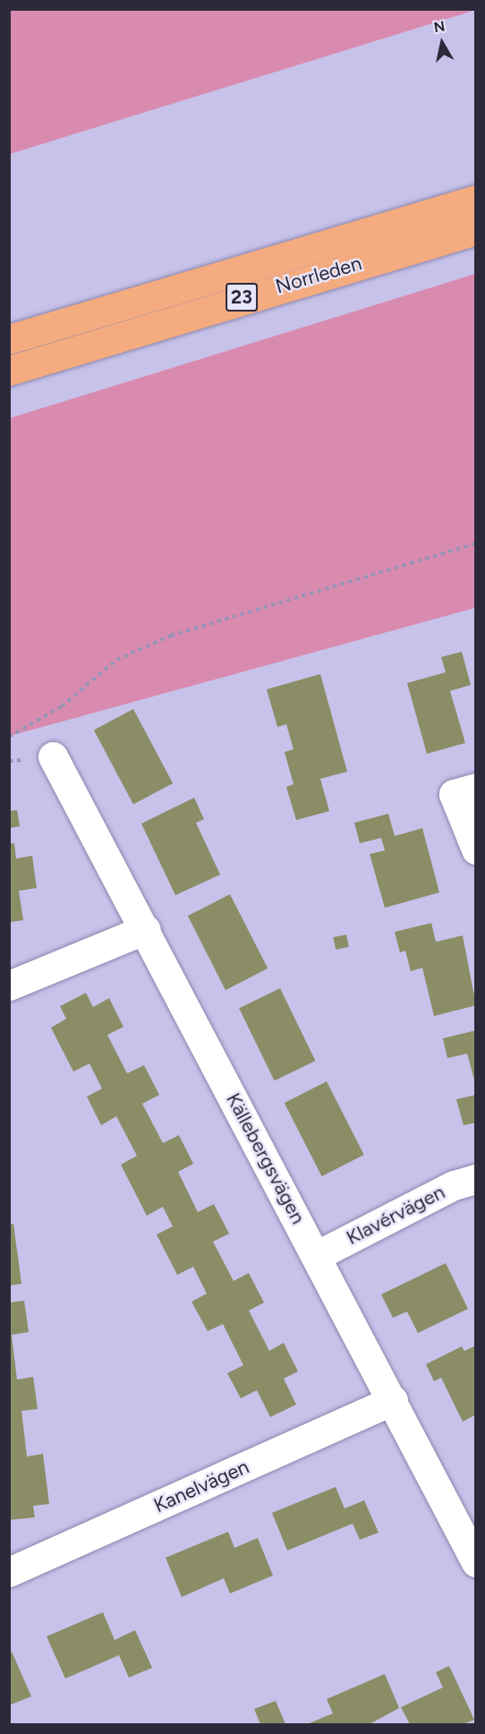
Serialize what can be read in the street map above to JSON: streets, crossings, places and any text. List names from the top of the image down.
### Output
{
  "streets": {
    "highway": ["Norrleden", "23"],
    "street": ["Källebergsvägen", "Klavérvägen", "Kanelvägen"]
  },
  "crossings": [
    ["Källebergsvägen", "Klavérvägen"],
    ["Källebergsvägen", "Kanelvägen"]
  ],
  "north": "top"
}
